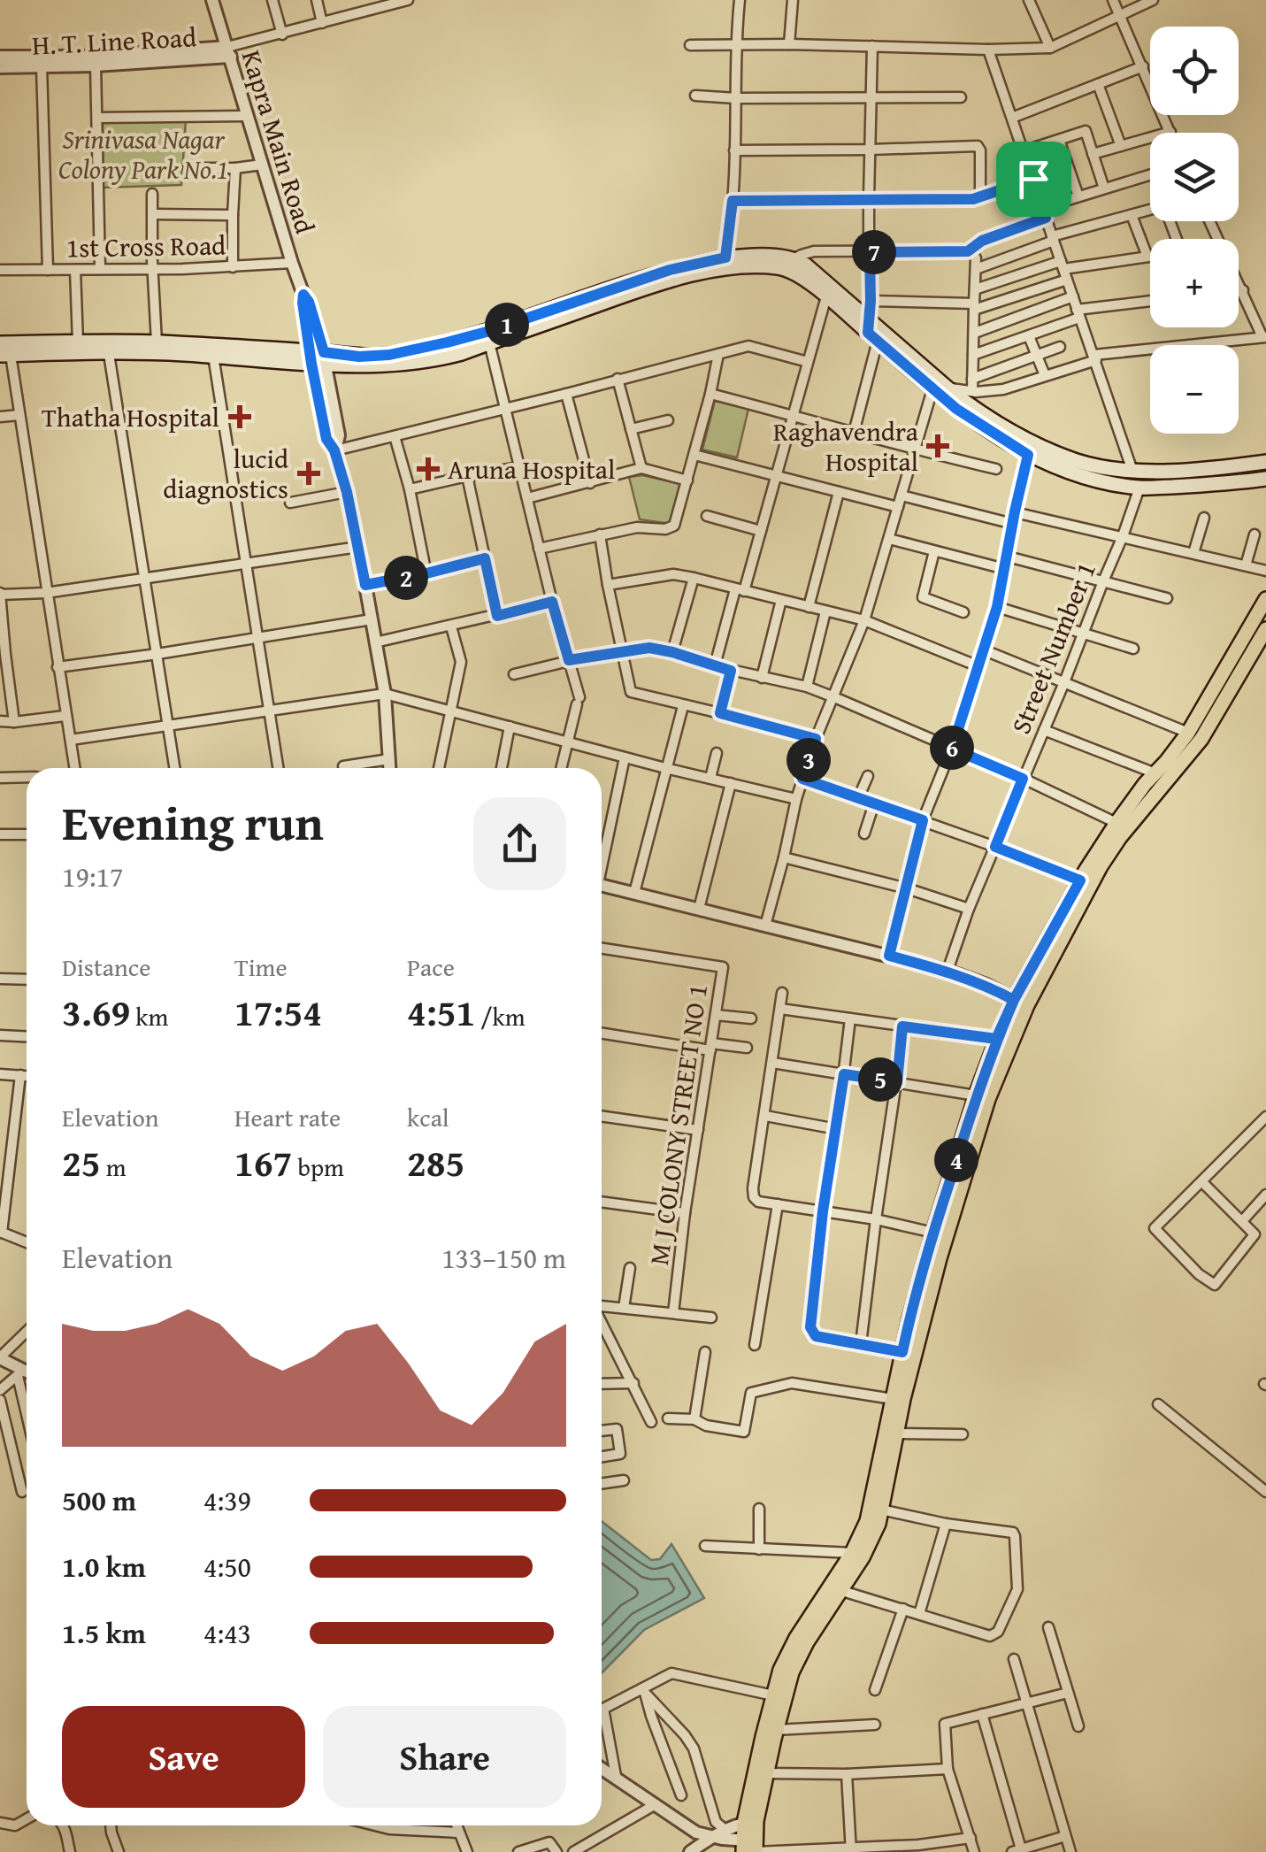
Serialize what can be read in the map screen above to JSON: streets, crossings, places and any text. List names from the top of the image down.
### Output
{
  "streets": {
    "street": [
      "H. T. Line Road",
      "Kapra Main Road",
      "1st Cross Road",
      "Street Number 1",
      "M J COLONY STREET NO 1"
    ]
  },
  "crossings": [
    ["H. T. Line Road", "Kapra Main Road"],
    ["Kapra Main Road", "1st Cross Road"]
  ],
  "parks": ["Srinivasa Nagar Colony Park No.1"],
  "places": {
    "health": [
      "Thatha Hospital",
      "Raghavendra Hospital",
      "Aruna Hospital",
      "lucid diagnostics"
    ]
  },
  "page": {
    "map_buttons": ["+", "−"],
    "pins": [
      "7",
      "1",
      "2",
      "6",
      "3",
      "5",
      "4"
    ],
    "heading": ["Evening run", "19:17"],
    "stats": [
      ["Distance", "3.69 km"],
      ["Time", "17:54"],
      ["Pace", "4:51 /km"],
      ["Elevation", "25 m"],
      ["Heart rate", "167 bpm"],
      ["kcal", "285"]
    ],
    "chart": ["Elevation", "133–150 m"],
    "list": [
      {
        "name": "500 m",
        "note": "4:39"
      },
      {
        "name": "1.0 km",
        "note": "4:50"
      },
      {
        "name": "1.5 km",
        "note": "4:43"
      }
    ],
    "buttons": ["Save", "Share"]
  }
}
